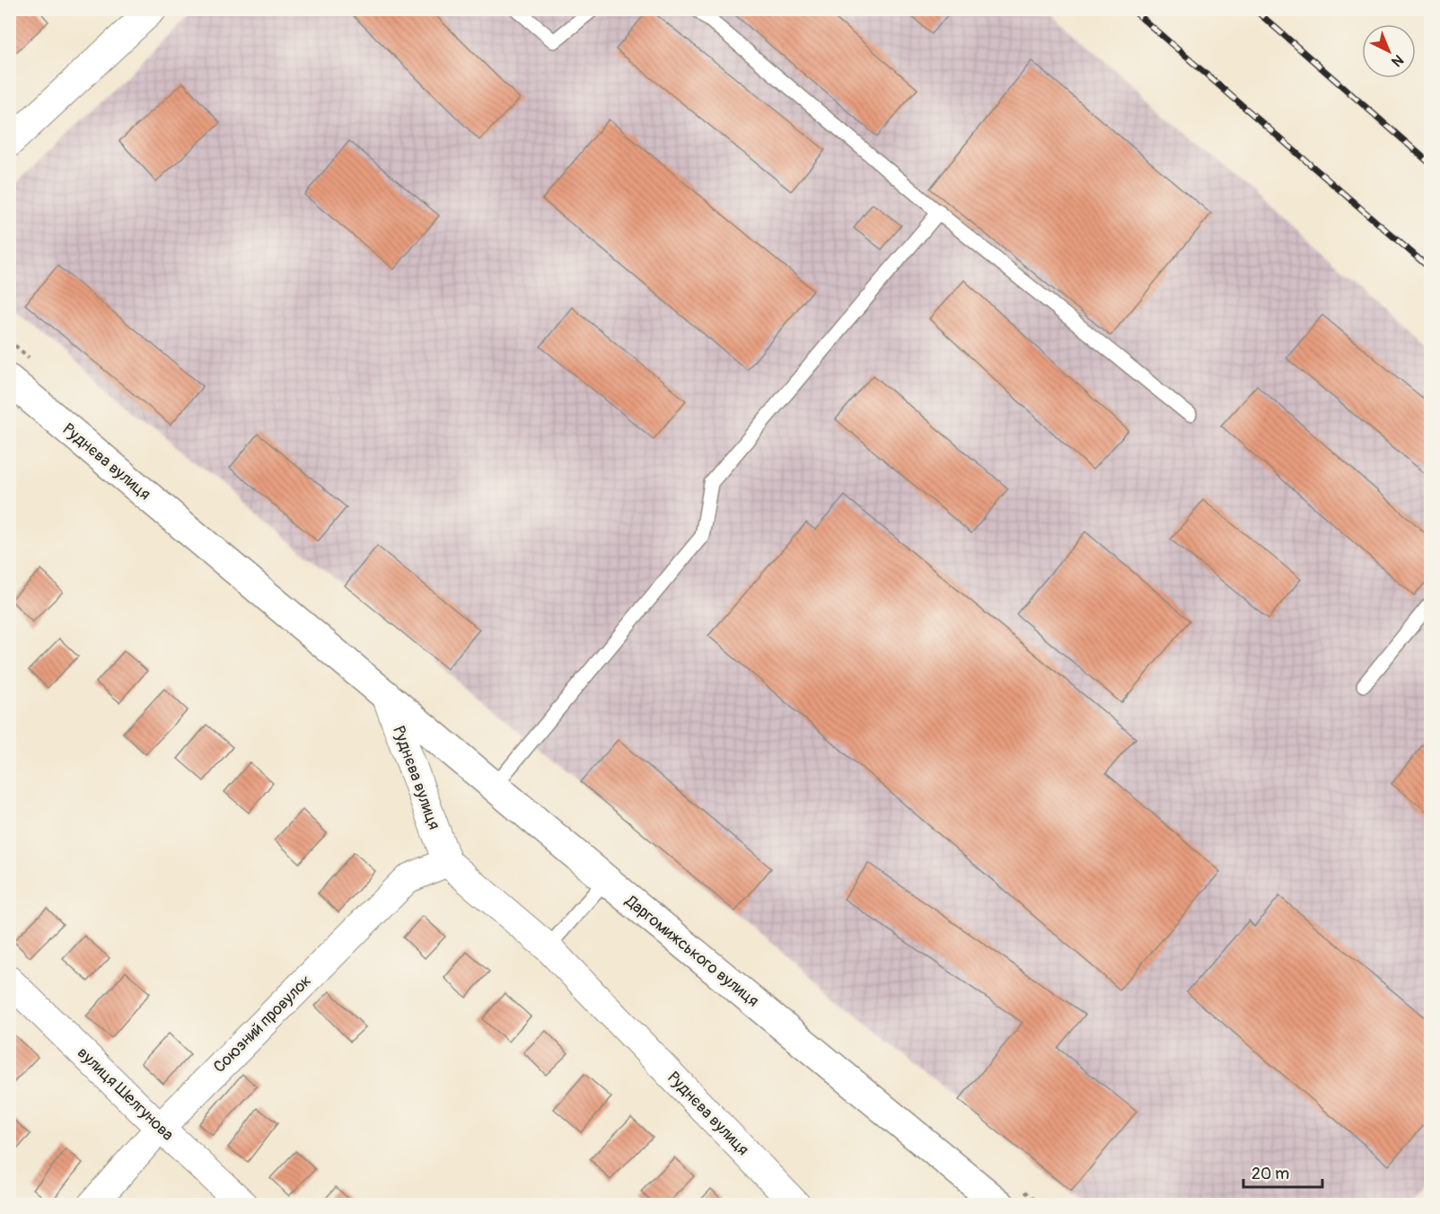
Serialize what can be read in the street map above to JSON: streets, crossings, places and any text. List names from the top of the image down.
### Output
{
  "streets": {
    "street": [
      "Руднєва вулиця",
      "Даргомижського вулиця",
      "Союзний провулок",
      "вулиця Шелгунова"
    ]
  },
  "crossings": [
    ["Руднєва вулиця", "Даргомижського вулиця"],
    ["Руднєва вулиця", "Союзний провулок"],
    ["Союзний провулок", "вулиця Шелгунова"]
  ],
  "scale_bar": "20 m",
  "north": "bottom right"
}
